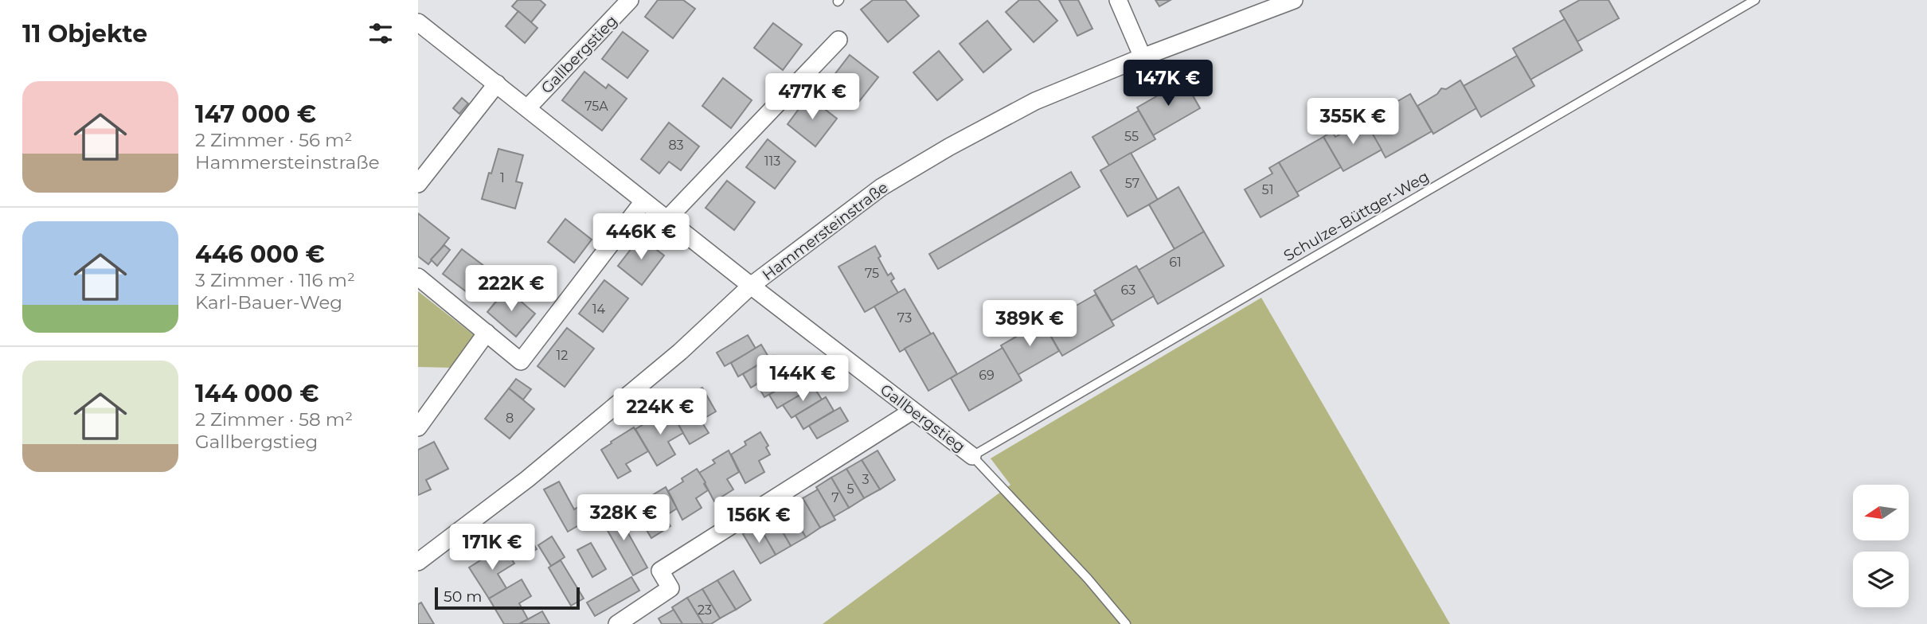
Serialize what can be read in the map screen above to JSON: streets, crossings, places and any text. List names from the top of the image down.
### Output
{
  "streets": {
    "street": ["Gallbergstieg", "Hammersteinstraße"],
    "lane": ["Schulze-Büttger-Weg"]
  },
  "crossings": [
    ["Gallbergstieg", "Schulze-Büttger-Weg"],
    ["Gallbergstieg", "Hammersteinstraße"]
  ],
  "house_numbers": [
    "75A",
    "55",
    "83",
    "113",
    "1",
    "57",
    "51",
    "61",
    "75",
    "63",
    "14",
    "73",
    "12",
    "69",
    "8",
    "3",
    "5",
    "7",
    "23"
  ],
  "scale_bar": "50 m",
  "north": "left",
  "page": {
    "heading": "11 Objekte",
    "price": [
      "147K €",
      "477K €",
      "355K €",
      "446K €",
      "222K €",
      "389K €",
      "144K €",
      "224K €",
      "328K €",
      "156K €",
      "171K €"
    ],
    "list": [
      {
        "name": "147 000 €",
        "note": "2 Zimmer · 56 m² · Hammersteinstraße"
      },
      {
        "name": "446 000 €",
        "note": "3 Zimmer · 116 m² · Karl-Bauer-Weg"
      },
      {
        "name": "144 000 €",
        "note": "2 Zimmer · 58 m² · Gallbergstieg"
      }
    ],
    "scale": "50 m"
  }
}
